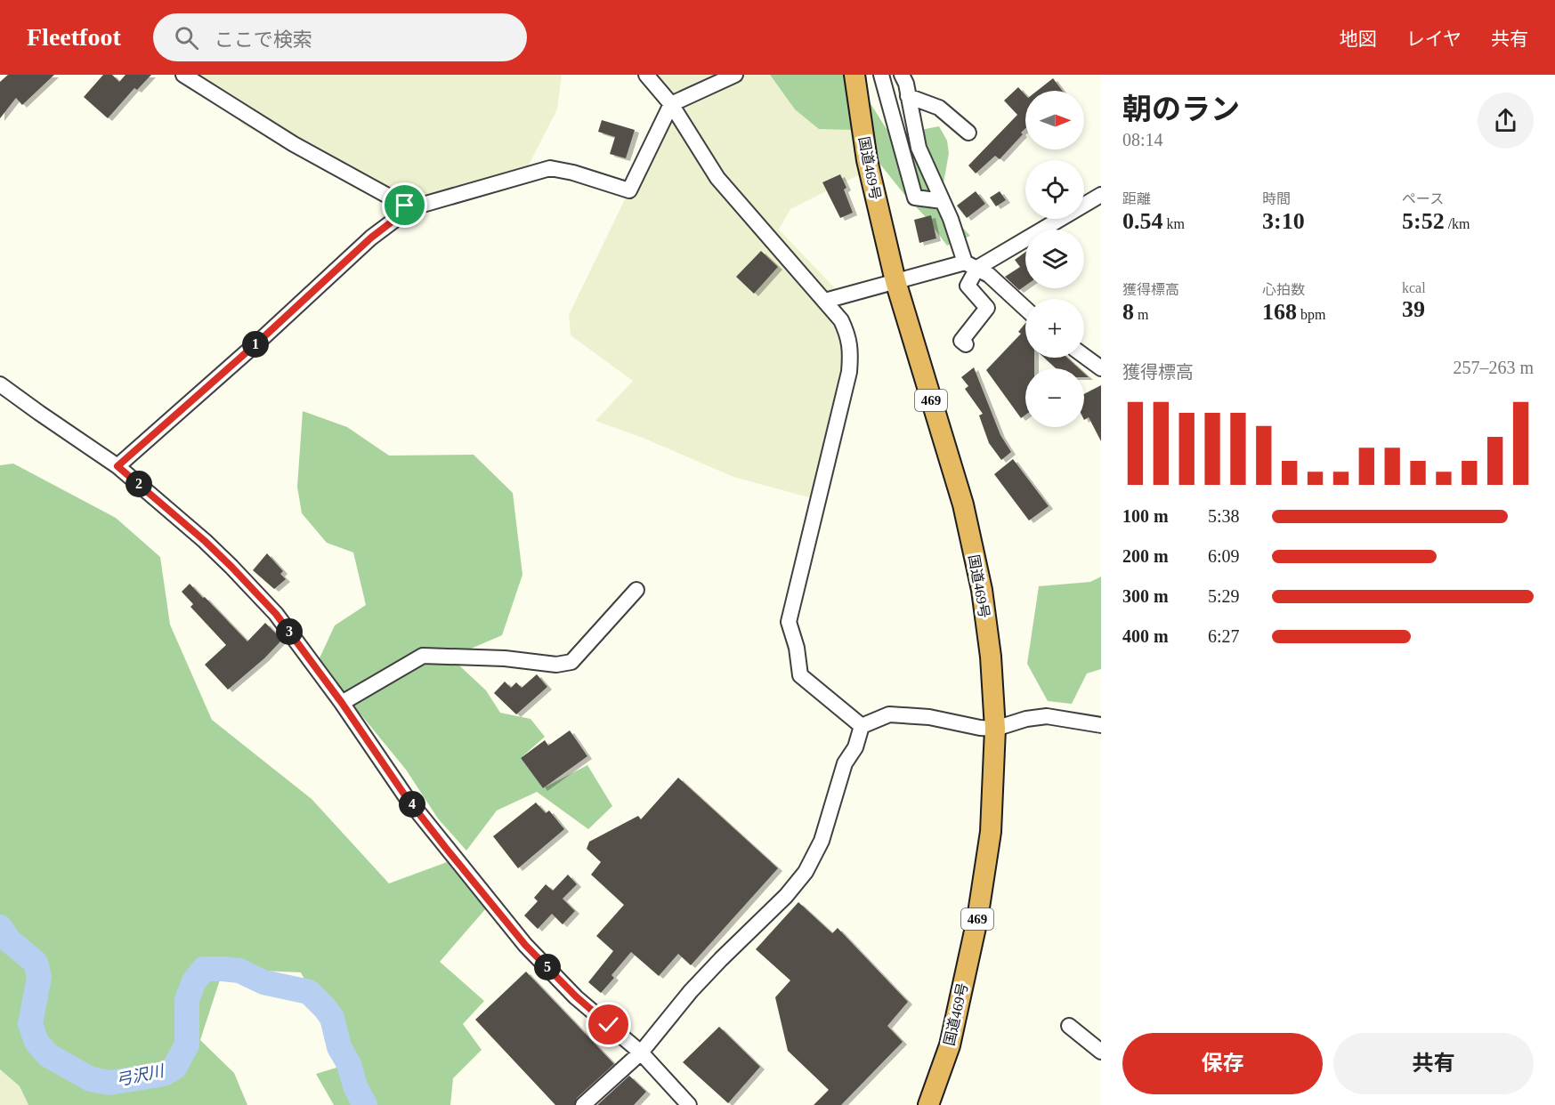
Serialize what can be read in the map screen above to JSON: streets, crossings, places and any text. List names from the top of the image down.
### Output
{
  "streets": {
    "highway": ["国道469号", "469"]
  },
  "water": ["弓沢川"],
  "north": "right",
  "page": {
    "header": "Fleetfoot",
    "search": "ここで検索",
    "nav": ["地図", "レイヤ", "共有"],
    "heading": ["朝のラン", "08:14"],
    "map_buttons": ["+", "−"],
    "stats": [
      ["距離", "0.54 km"],
      ["時間", "3:10"],
      ["ペース", "5:52 /km"],
      ["獲得標高", "8 m"],
      ["心拍数", "168 bpm"],
      ["kcal", "39"]
    ],
    "pins": [
      "1",
      "2",
      "3",
      "4",
      "5"
    ],
    "chart": ["獲得標高", "257–263 m"],
    "list": [
      {
        "name": "100 m",
        "note": "5:38"
      },
      {
        "name": "200 m",
        "note": "6:09"
      },
      {
        "name": "300 m",
        "note": "5:29"
      },
      {
        "name": "400 m",
        "note": "6:27"
      }
    ],
    "buttons": ["保存", "共有"]
  }
}
